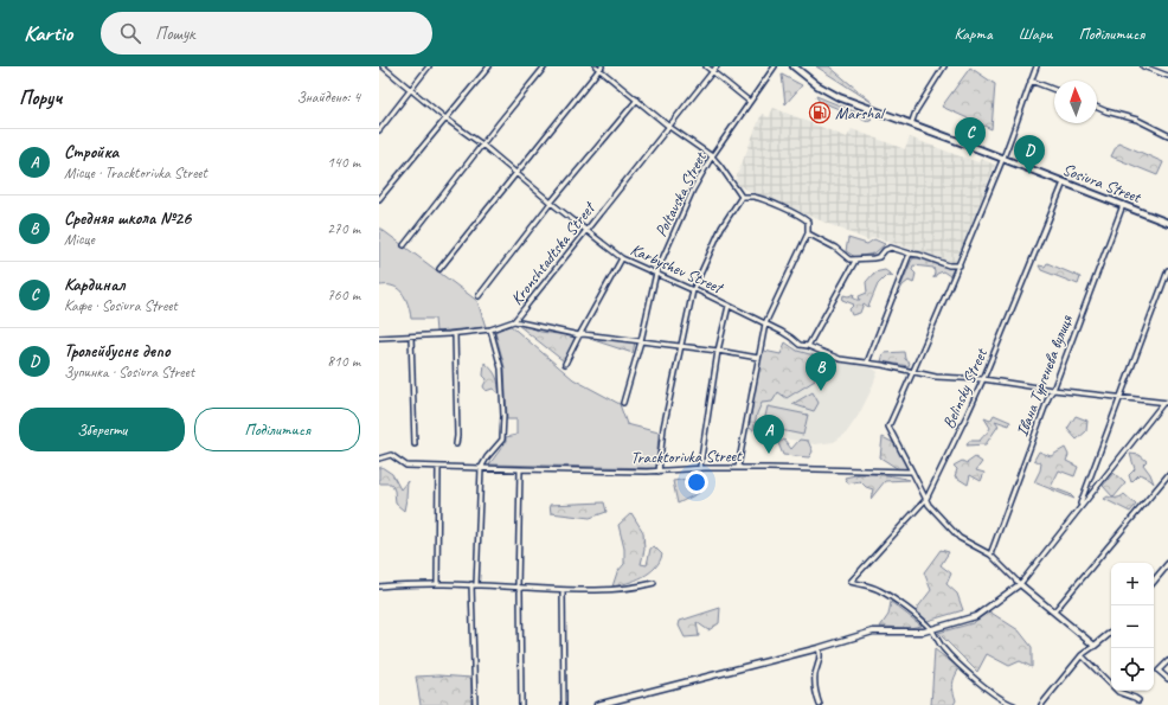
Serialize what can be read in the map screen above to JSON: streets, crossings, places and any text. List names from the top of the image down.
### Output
{
  "streets": {
    "main road": ["Sosiura Street"],
    "street": [
      "Poltavska Street",
      "Kronshtadtska Street",
      "Karbyshev Street",
      "Івана Тургенєва вулиця",
      "Belinsky Street",
      "Tracktorivka Street"
    ]
  },
  "crossings": [
    ["Sosiura Street", "Івана Тургенєва вулиця"],
    ["Sosiura Street", "Belinsky Street"],
    ["Poltavska Street", "Karbyshev Street"],
    ["Kronshtadtska Street", "Karbyshev Street"],
    ["Karbyshev Street", "Івана Тургенєва вулиця"],
    ["Karbyshev Street", "Belinsky Street"]
  ],
  "places": {
    "fuel station": ["Marshal"]
  },
  "north": "top",
  "page": {
    "header": "Kartio",
    "search": "Пошук",
    "nav": ["Карта", "Шари", "Поділитися"],
    "heading": ["Поруч", "Знайдено: 4"],
    "pins": [
      "C",
      "D",
      "B",
      "A"
    ],
    "list": [
      {
        "mark": "A",
        "name": "Стройка",
        "note": "Місце · Tracktorivka Street",
        "value": "140 m"
      },
      {
        "mark": "B",
        "name": "Средняя школа №26",
        "note": "Місце",
        "value": "270 m"
      },
      {
        "mark": "C",
        "name": "Кардинал",
        "note": "Кафе · Sosiura Street",
        "value": "760 m"
      },
      {
        "mark": "D",
        "name": "Тролейбусне депо",
        "note": "Зупинка · Sosiura Street",
        "value": "810 m"
      }
    ],
    "buttons": ["Зберегти", "Поділитися"],
    "map_buttons": ["+", "−"]
  }
}
